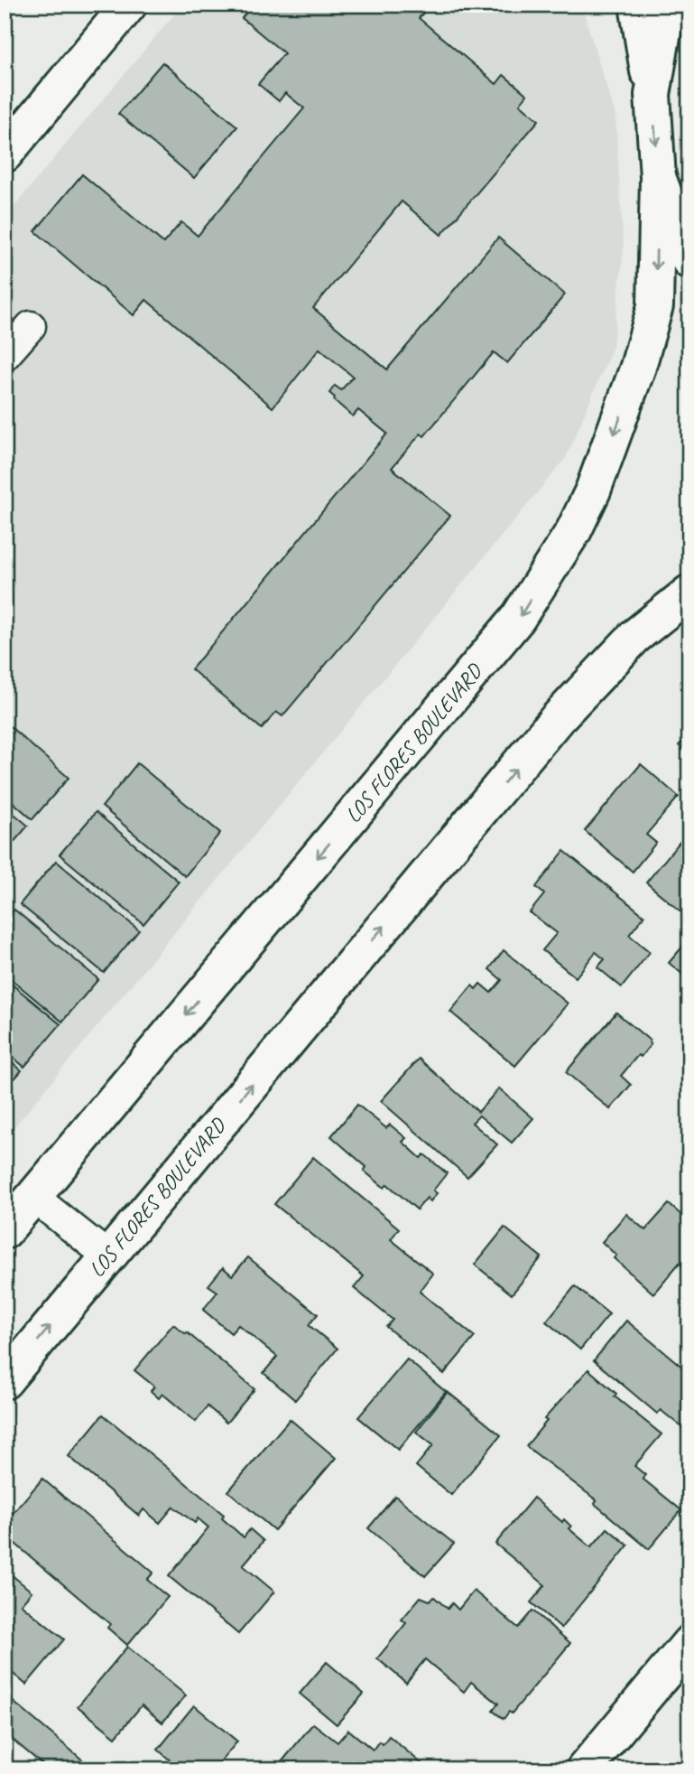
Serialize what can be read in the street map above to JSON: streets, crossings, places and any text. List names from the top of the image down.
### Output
{
  "streets": {
    "street": ["LOS FLORES BOULEVARD"]
  }
}
